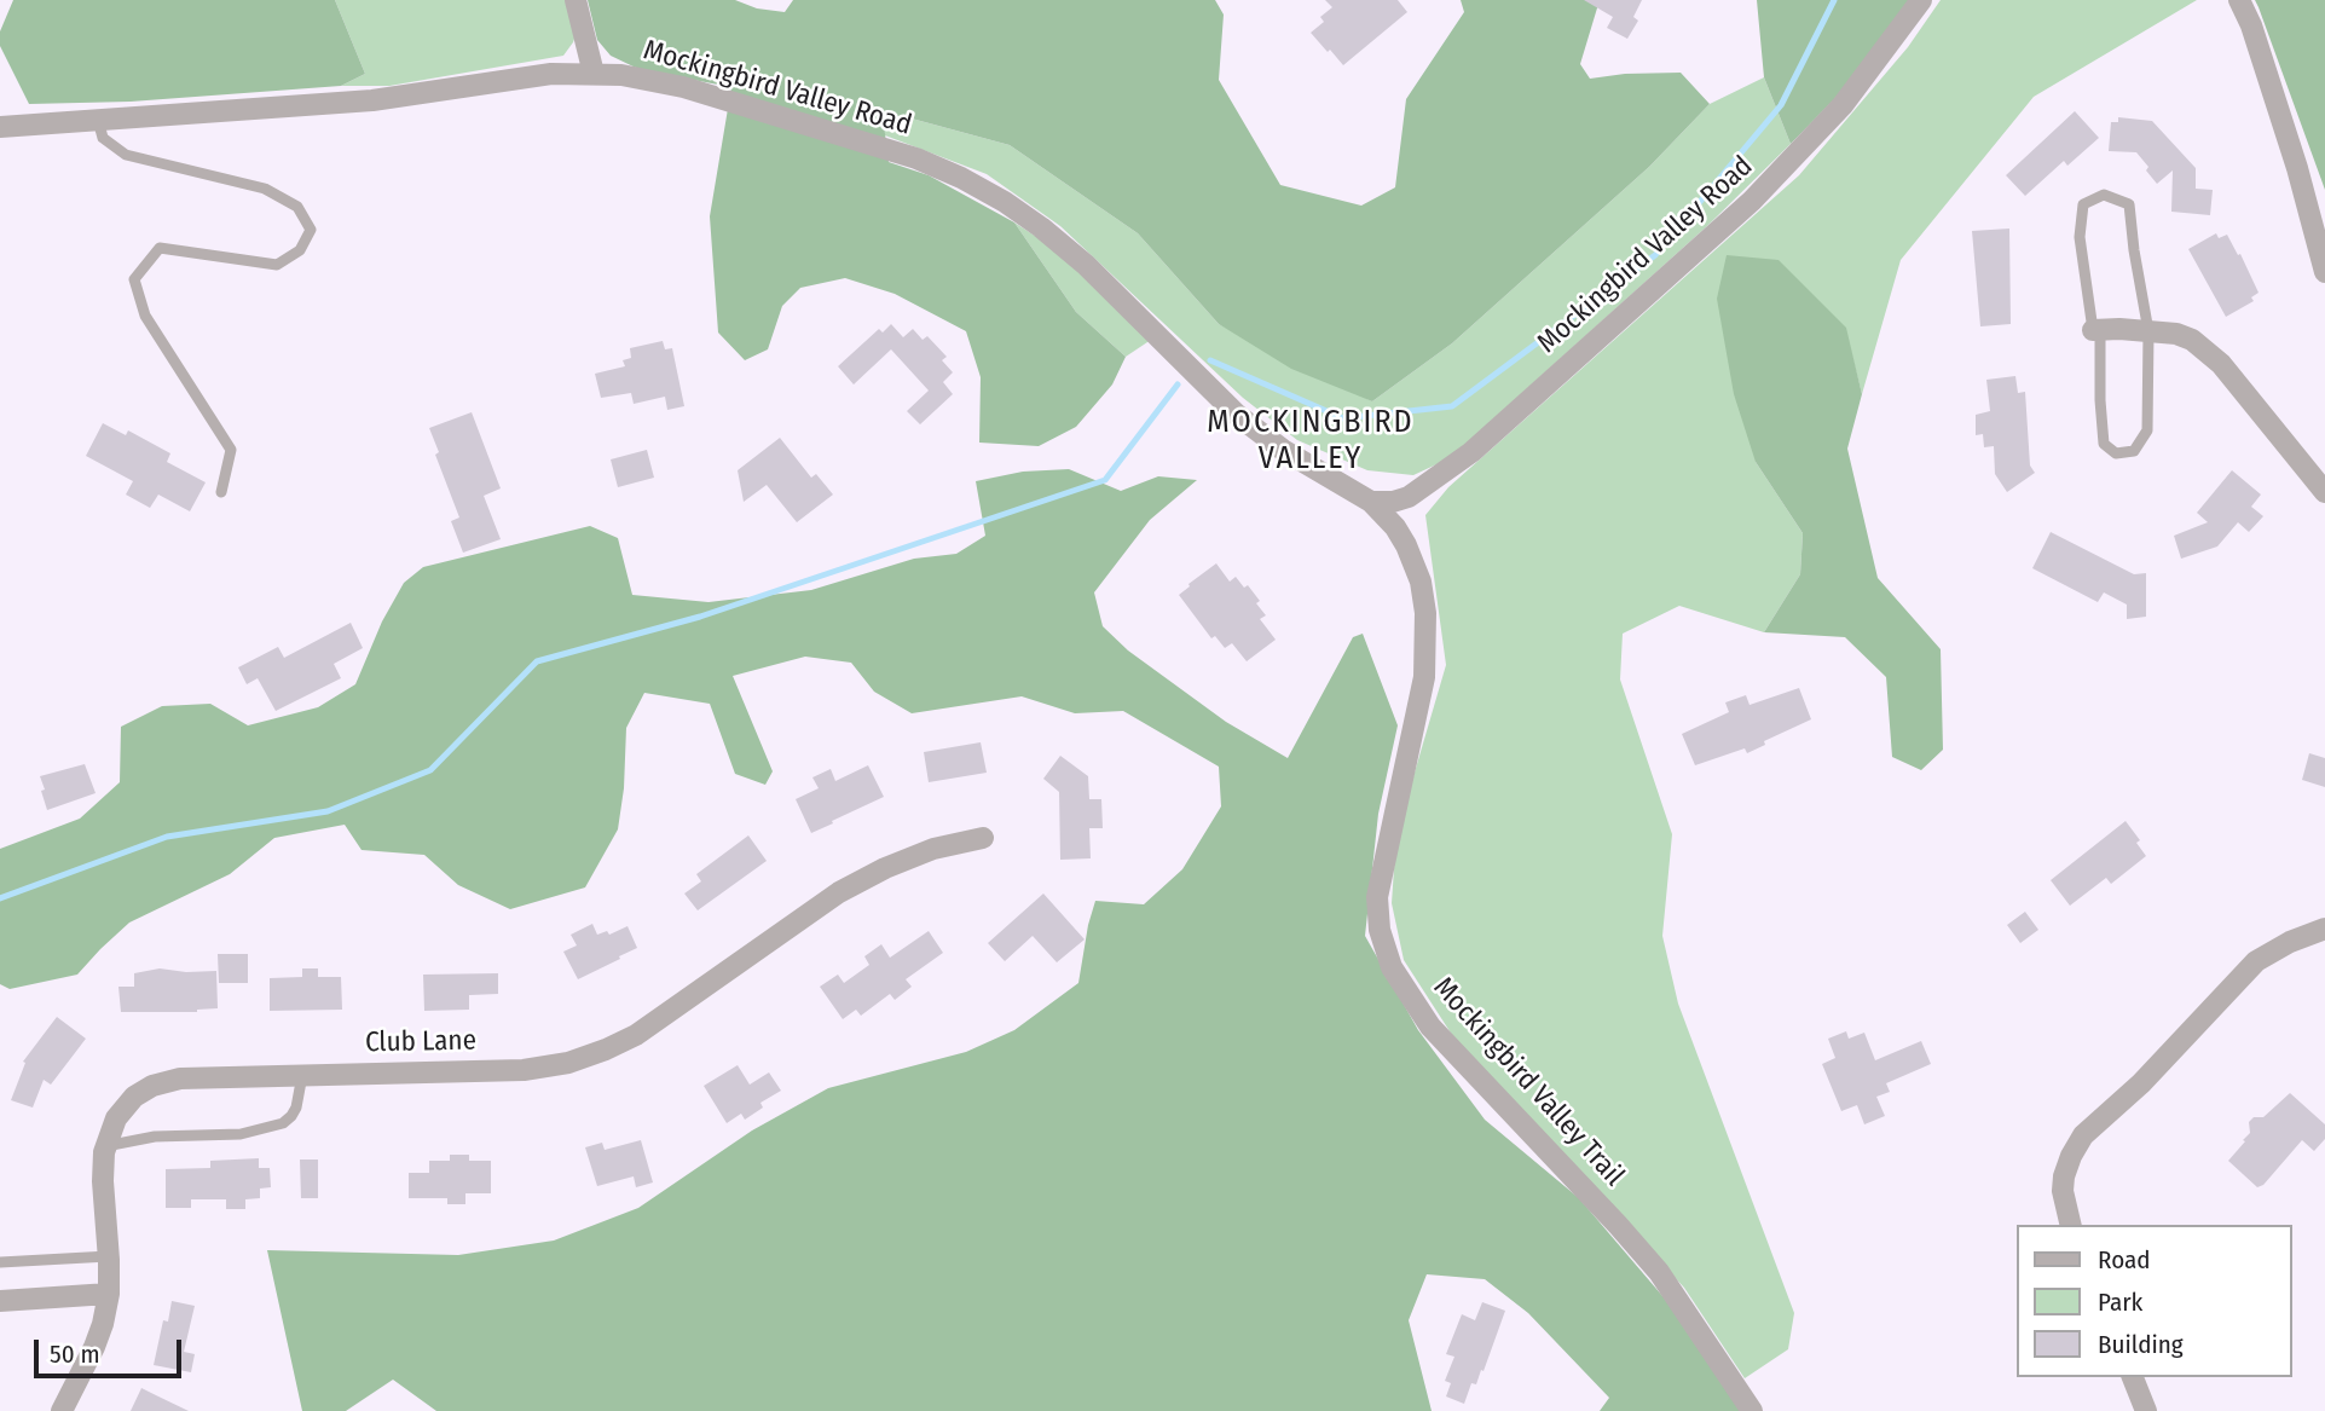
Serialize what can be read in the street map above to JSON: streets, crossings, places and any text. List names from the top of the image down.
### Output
{
  "streets": {
    "street": ["Mockingbird Valley Road", "Club Lane", "Mockingbird Valley Trail"]
  },
  "crossings": [
    ["Mockingbird Valley Road", "Mockingbird Valley Trail"]
  ],
  "districts": ["MOCKINGBIRD VALLEY"],
  "legend": ["Road", "Park", "Building"],
  "scale_bar": "50 m"
}
